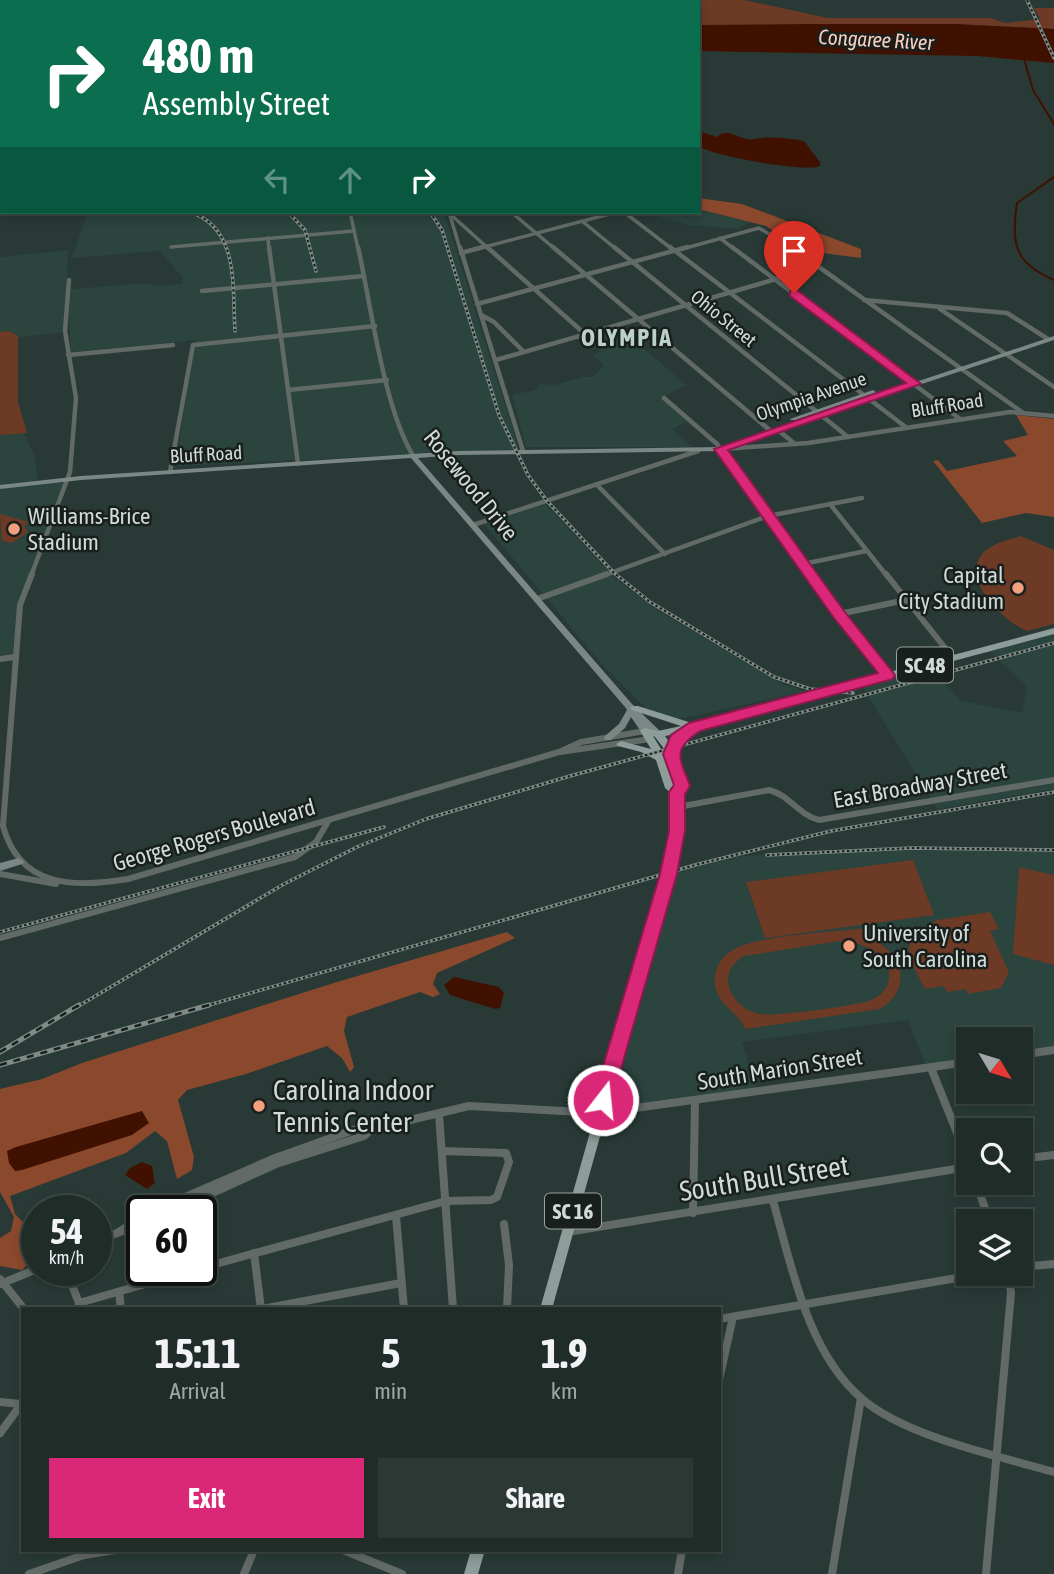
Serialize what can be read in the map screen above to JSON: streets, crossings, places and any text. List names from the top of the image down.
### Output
{
  "streets": {
    "main road": [
      "Olympia Avenue",
      "Bluff Road",
      "Rosewood Drive",
      "SC 48",
      "SC 16"
    ],
    "street": [
      "Ohio Street",
      "East Broadway Street",
      "George Rogers Boulevard",
      "South Marion Street",
      "South Bull Street"
    ]
  },
  "crossings": [
    ["Ohio Street", "Olympia Avenue"],
    ["Ohio Street", "Bluff Road"],
    ["Olympia Avenue", "Bluff Road"],
    ["Olympia Avenue", "Rosewood Drive"],
    ["Bluff Road", "Rosewood Drive"],
    ["Rosewood Drive", "SC 48"],
    ["Rosewood Drive", "East Broadway Street"],
    ["Rosewood Drive", "George Rogers Boulevard"],
    ["Rosewood Drive", "South Marion Street"],
    ["Rosewood Drive", "South Bull Street"],
    ["SC 48", "George Rogers Boulevard"]
  ],
  "districts": ["OLYMPIA"],
  "water": ["Congaree River"],
  "places": [
    "Williams-Brice Stadium",
    "Capital City Stadium",
    "University of South Carolina",
    "Carolina Indoor Tennis Center"
  ],
  "north": "bottom right",
  "page": {
    "turn": ["480 m", "Assembly Street"],
    "speed": "54 km/h",
    "limit": "60",
    "eta": [
      "15:11",
      "Arrival",
      "5",
      "min",
      "1.9",
      "km"
    ],
    "buttons": ["Exit", "Share"]
  }
}
